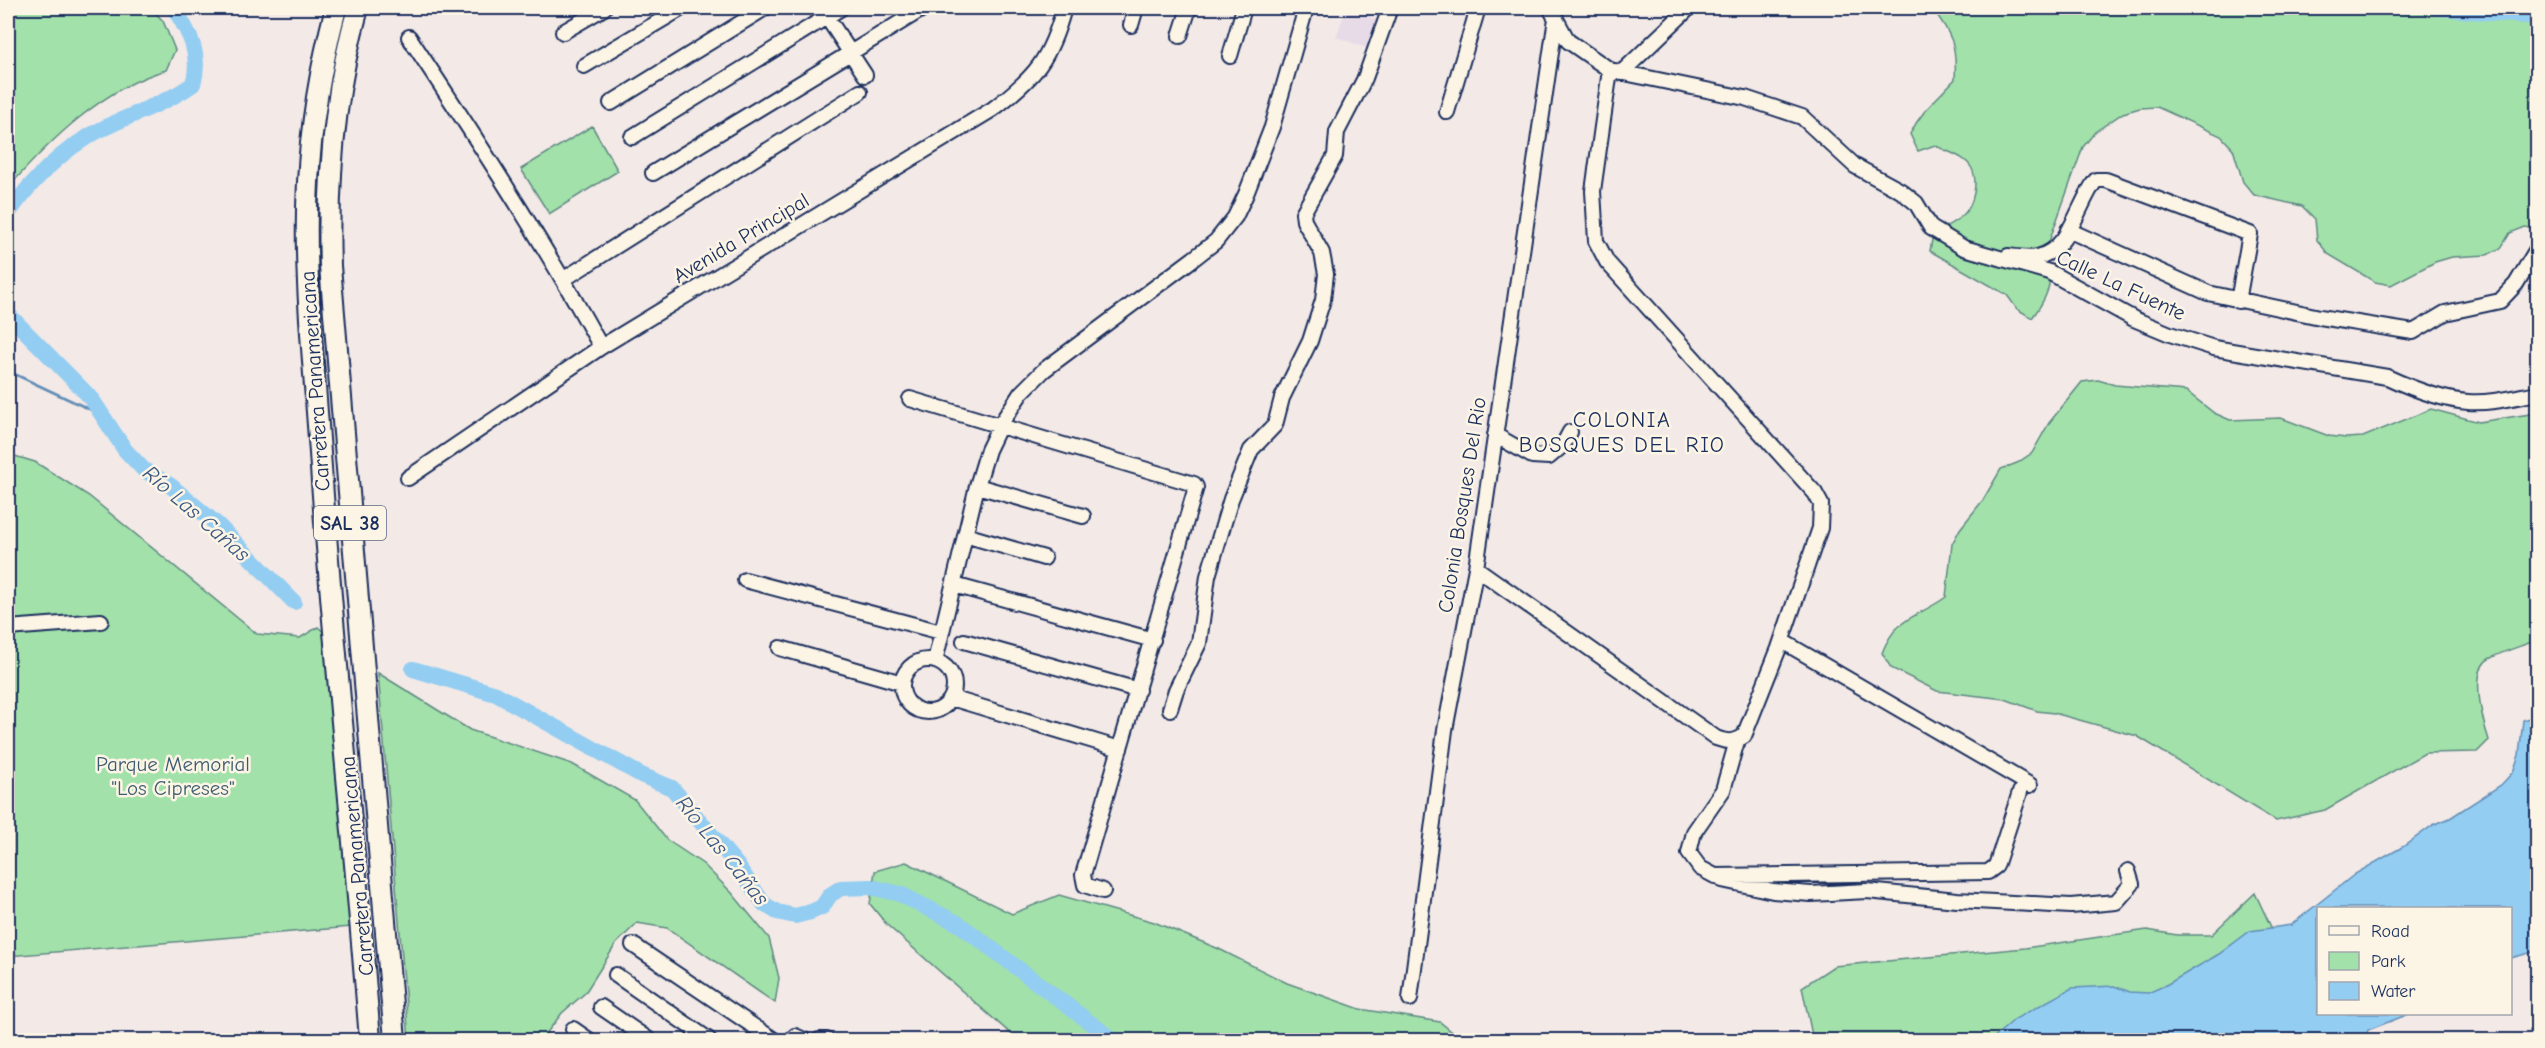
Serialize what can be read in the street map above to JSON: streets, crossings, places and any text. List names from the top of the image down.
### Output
{
  "streets": {
    "highway": ["Carretera Panamericana", "SAL 38"],
    "street": ["Avenida Principal", "Calle La Fuente", "Colonia Bosques Del Rio"]
  },
  "crossings": [
    ["Calle La Fuente", "Colonia Bosques Del Rio"]
  ],
  "districts": ["COLONIA BOSQUES DEL RIO"],
  "water": ["Río Las Cañas"],
  "parks": ["Parque Memorial \"Los Cipreses\""],
  "legend": ["Road", "Park", "Water"]
}
